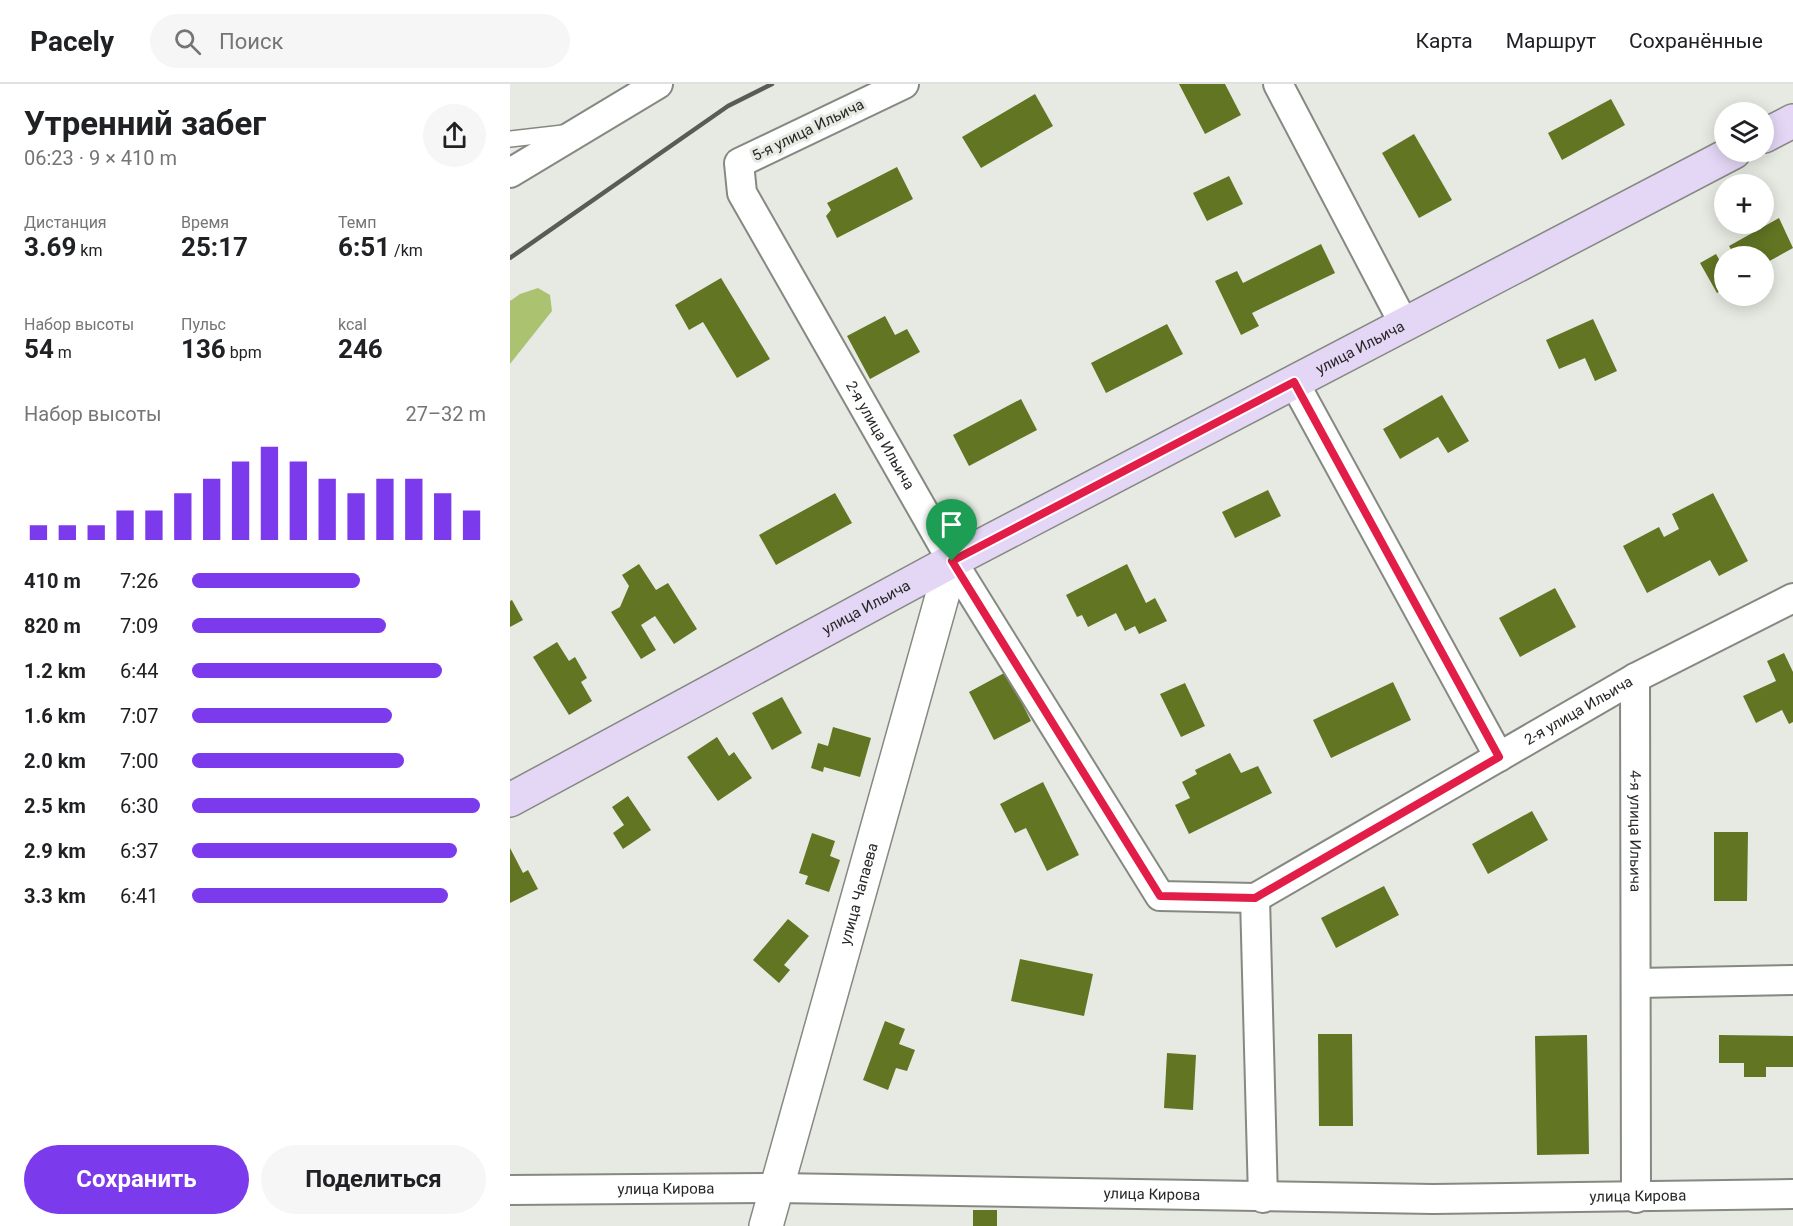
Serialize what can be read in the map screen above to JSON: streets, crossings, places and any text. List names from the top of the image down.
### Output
{
  "streets": {
    "main road": ["улица Ильича"],
    "street": [
      "5-я улица Ильича",
      "2-я улица Ильича",
      "4-я улица Ильича",
      "улица Чапаева",
      "улица Кирова"
    ]
  },
  "crossings": [
    ["5-я улица Ильича", "2-я улица Ильича"],
    ["улица Ильича", "2-я улица Ильича"],
    ["улица Ильича", "улица Чапаева"],
    ["2-я улица Ильича", "4-я улица Ильича"],
    ["2-я улица Ильича", "улица Чапаева"],
    ["4-я улица Ильича", "улица Кирова"],
    ["улица Чапаева", "улица Кирова"]
  ],
  "page": {
    "header": "Pacely",
    "search": "Поиск",
    "nav": ["Карта", "Маршрут", "Сохранённые"],
    "heading": ["Утренний забег", "06:23 · 9 × 410 m"],
    "map_buttons": ["+", "−"],
    "stats": [
      ["Дистанция", "3.69 km"],
      ["Время", "25:17"],
      ["Темп", "6:51 /km"],
      ["Набор высоты", "54 m"],
      ["Пульс", "136 bpm"],
      ["kcal", "246"]
    ],
    "chart": ["Набор высоты", "27–32 m"],
    "list": [
      {
        "name": "410 m",
        "note": "7:26"
      },
      {
        "name": "820 m",
        "note": "7:09"
      },
      {
        "name": "1.2 km",
        "note": "6:44"
      },
      {
        "name": "1.6 km",
        "note": "7:07"
      },
      {
        "name": "2.0 km",
        "note": "7:00"
      },
      {
        "name": "2.5 km",
        "note": "6:30"
      },
      {
        "name": "2.9 km",
        "note": "6:37"
      },
      {
        "name": "3.3 km",
        "note": "6:41"
      }
    ],
    "buttons": ["Сохранить", "Поделиться"]
  }
}
